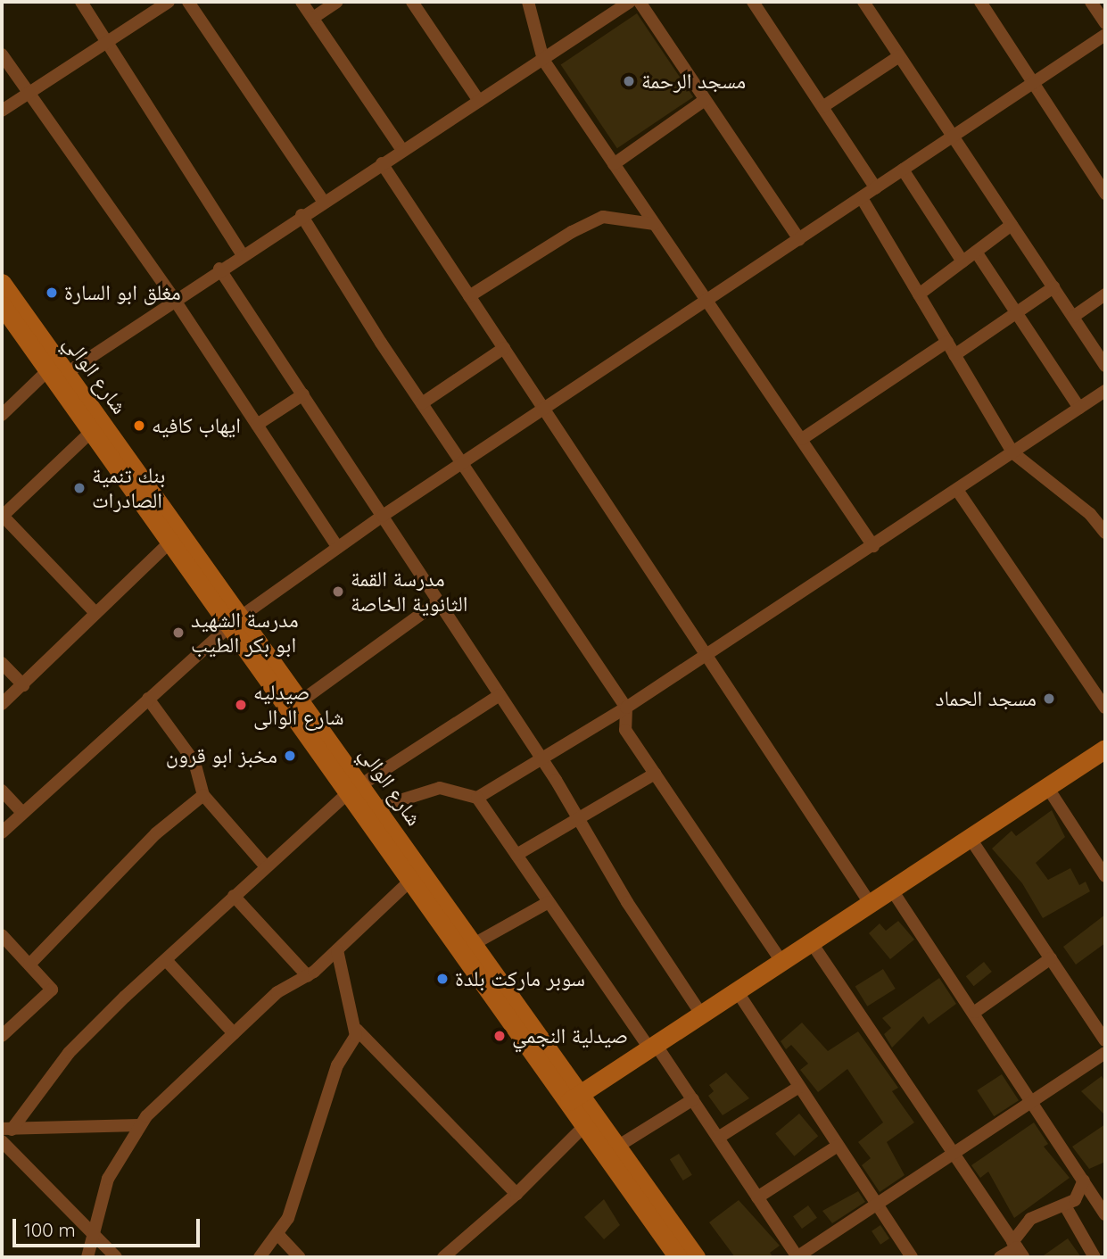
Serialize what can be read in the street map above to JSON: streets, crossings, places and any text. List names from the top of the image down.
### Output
{
  "streets": {
    "street": ["شارع الوالي"]
  },
  "places": [
    "مسجد الرحمة",
    "مغلق ابو السارة",
    "ايهاب كافيه",
    "بنك تنمية الصادرات",
    "مدرسة القمة الثانوية الخاصة",
    "مدرسة الشهيد ابو بكر الطيب",
    "مسجد الحماد",
    "صيدليه شارع الوالى",
    "مخبز ابو قرون",
    "سوبر ماركت بلدة",
    "صيدلية النجمي"
  ],
  "scale_bar": "100 m"
}
